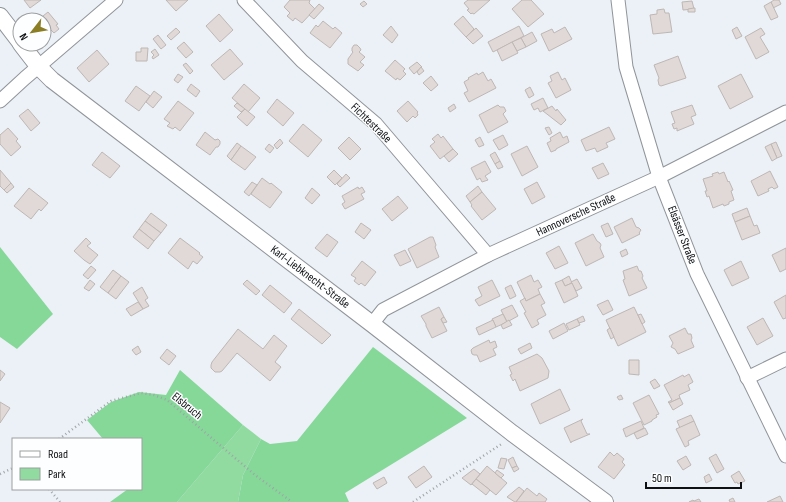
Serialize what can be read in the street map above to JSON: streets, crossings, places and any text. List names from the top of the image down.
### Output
{
  "streets": {
    "street": [
      "Fichtestraße",
      "Hannoversche Straße",
      "Elsässer Straße",
      "Karl-Liebknecht-Straße"
    ],
    "path": ["Elsbruch"]
  },
  "crossings": [
    ["Fichtestraße", "Hannoversche Straße"],
    ["Hannoversche Straße", "Elsässer Straße"],
    ["Hannoversche Straße", "Karl-Liebknecht-Straße"]
  ],
  "legend": ["Road", "Park"],
  "scale_bar": "50 m",
  "north": "bottom left"
}
